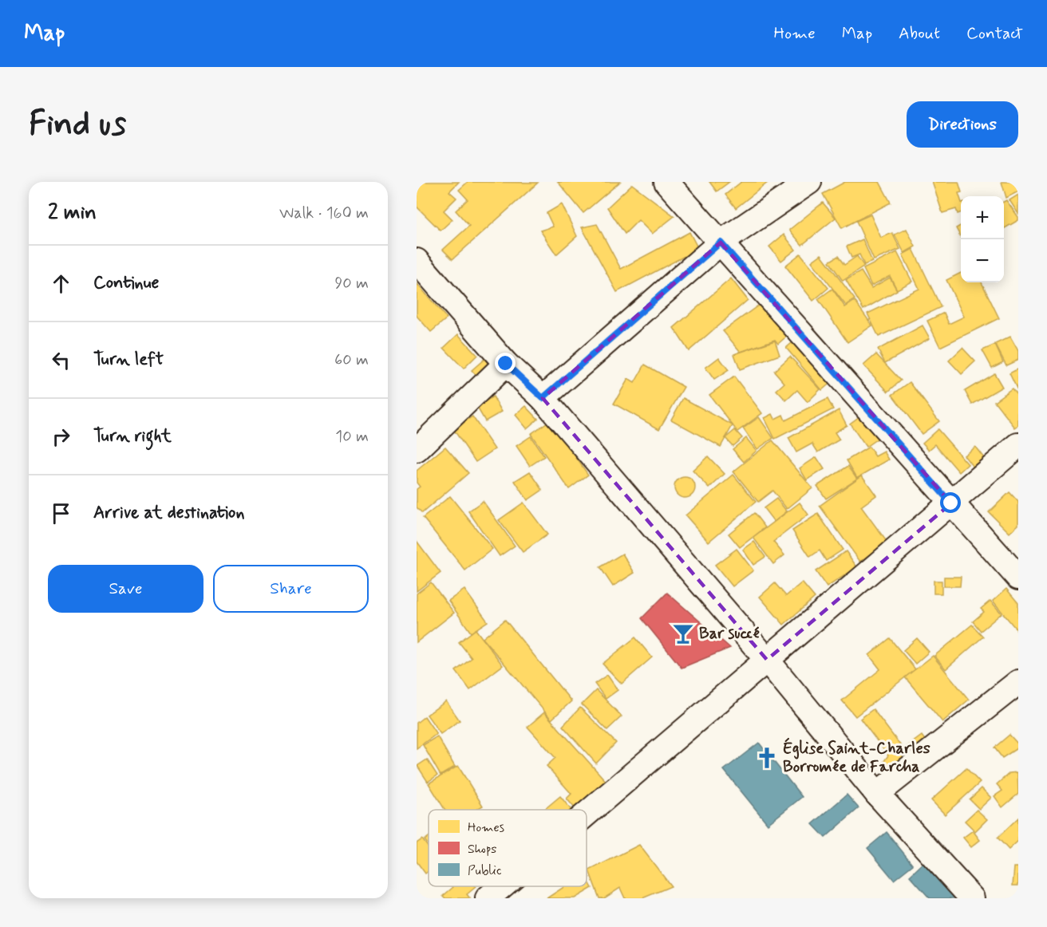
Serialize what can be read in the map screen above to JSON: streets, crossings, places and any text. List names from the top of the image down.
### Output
{
  "places": {
    "bar": ["Bar succé"],
    "church": ["Église Saint-Charles Borromée de Farcha"]
  },
  "legend": ["Homes", "Shops", "Public"],
  "page": {
    "header": "Map",
    "nav": [
      "Home",
      "Map",
      "About",
      "Contact"
    ],
    "buttons": [
      "Directions",
      ["Save", "Share"]
    ],
    "title": "Find us",
    "heading": ["2 min", "Walk · 160 m"],
    "map_buttons": ["+", "−"],
    "list": [
      ["Continue", "90 m"],
      ["Turn left", "60 m"],
      ["Turn right", "10 m"],
      "Arrive at destination"
    ]
  }
}
